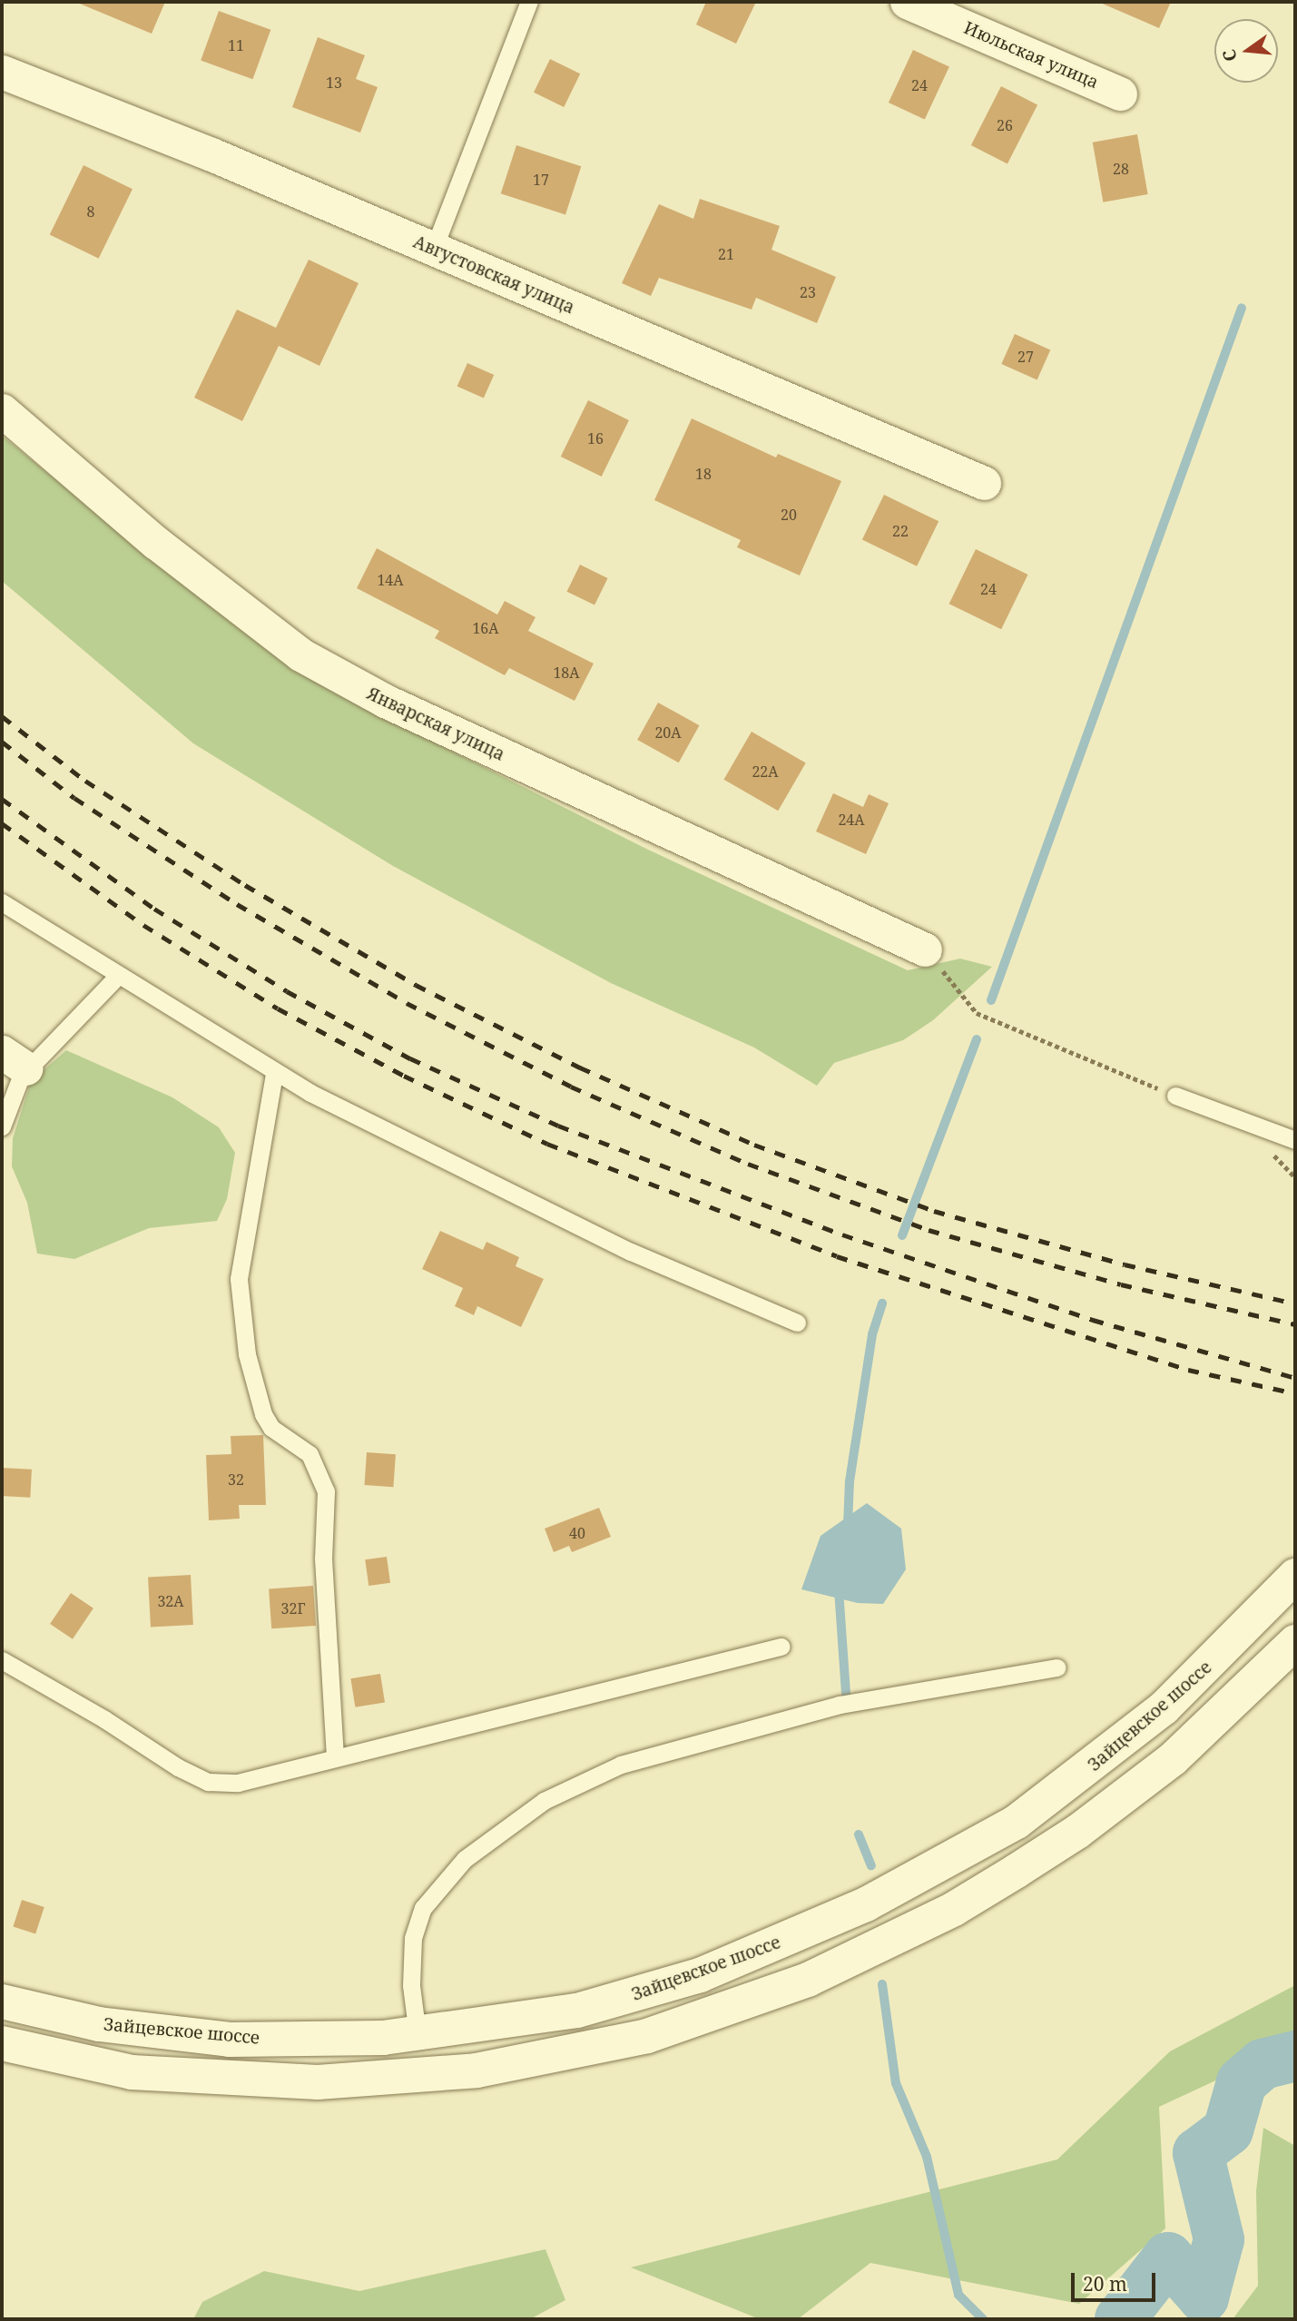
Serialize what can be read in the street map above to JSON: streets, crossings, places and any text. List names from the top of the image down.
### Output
{
  "streets": {
    "main road": ["Зайцевское шоссе"],
    "street": ["Июльская улица", "Августовская улица", "Январская улица"]
  },
  "house_numbers": [
    "11",
    "13",
    "24",
    "26",
    "28",
    "17",
    "8",
    "21",
    "23",
    "27",
    "16",
    "18",
    "20",
    "22",
    "14А",
    "24",
    "16А",
    "18А",
    "20А",
    "22А",
    "24А",
    "32",
    "40",
    "32А",
    "32Г"
  ],
  "scale_bar": "20 m",
  "north": "left"
}
